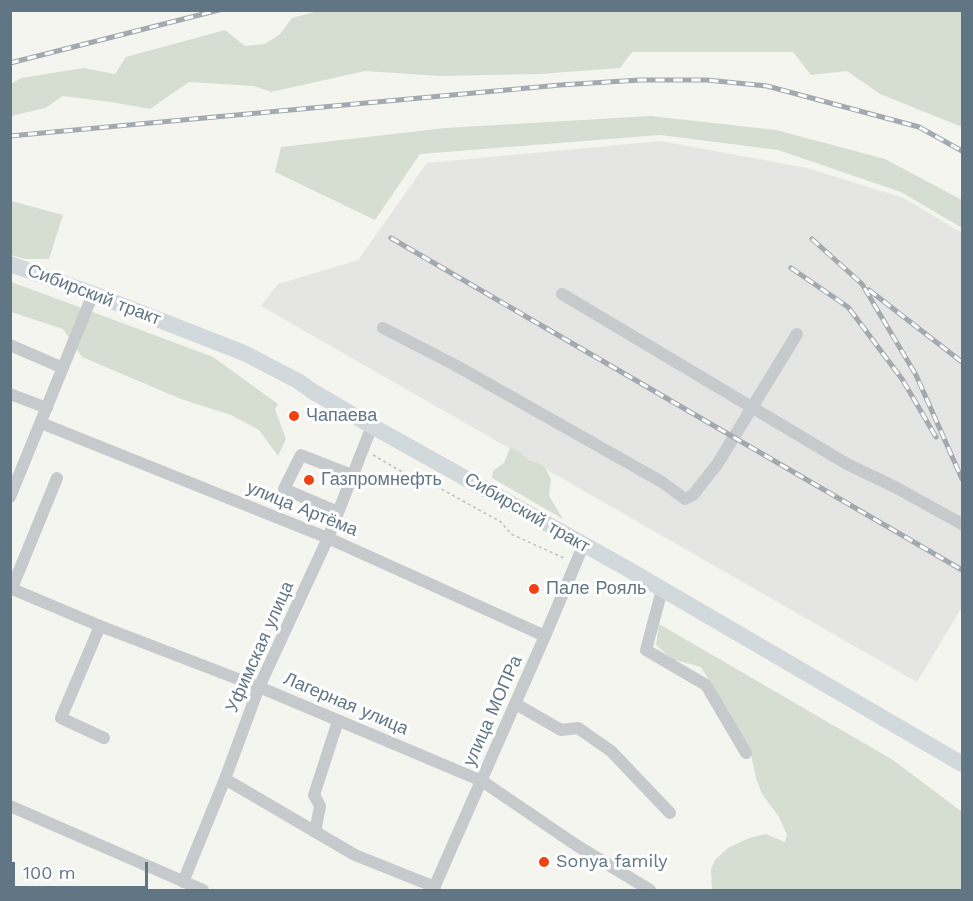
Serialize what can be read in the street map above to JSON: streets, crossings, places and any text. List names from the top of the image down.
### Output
{
  "streets": {
    "main road": ["Сибирский тракт"],
    "street": [
      "улица Артёма",
      "Уфимская улица",
      "Лагерная улица",
      "улица МОПРа"
    ]
  },
  "crossings": [
    ["Сибирский тракт", "Уфимская улица"],
    ["Сибирский тракт", "улица МОПРа"],
    ["улица Артёма", "Уфимская улица"],
    ["улица Артёма", "улица МОПРа"],
    ["Уфимская улица", "Лагерная улица"],
    ["Лагерная улица", "улица МОПРа"]
  ],
  "places": [
    "Чапаева",
    "Газпромнефть",
    "Пале Рояль",
    "Sonya family"
  ],
  "scale_bar": "100 m"
}
